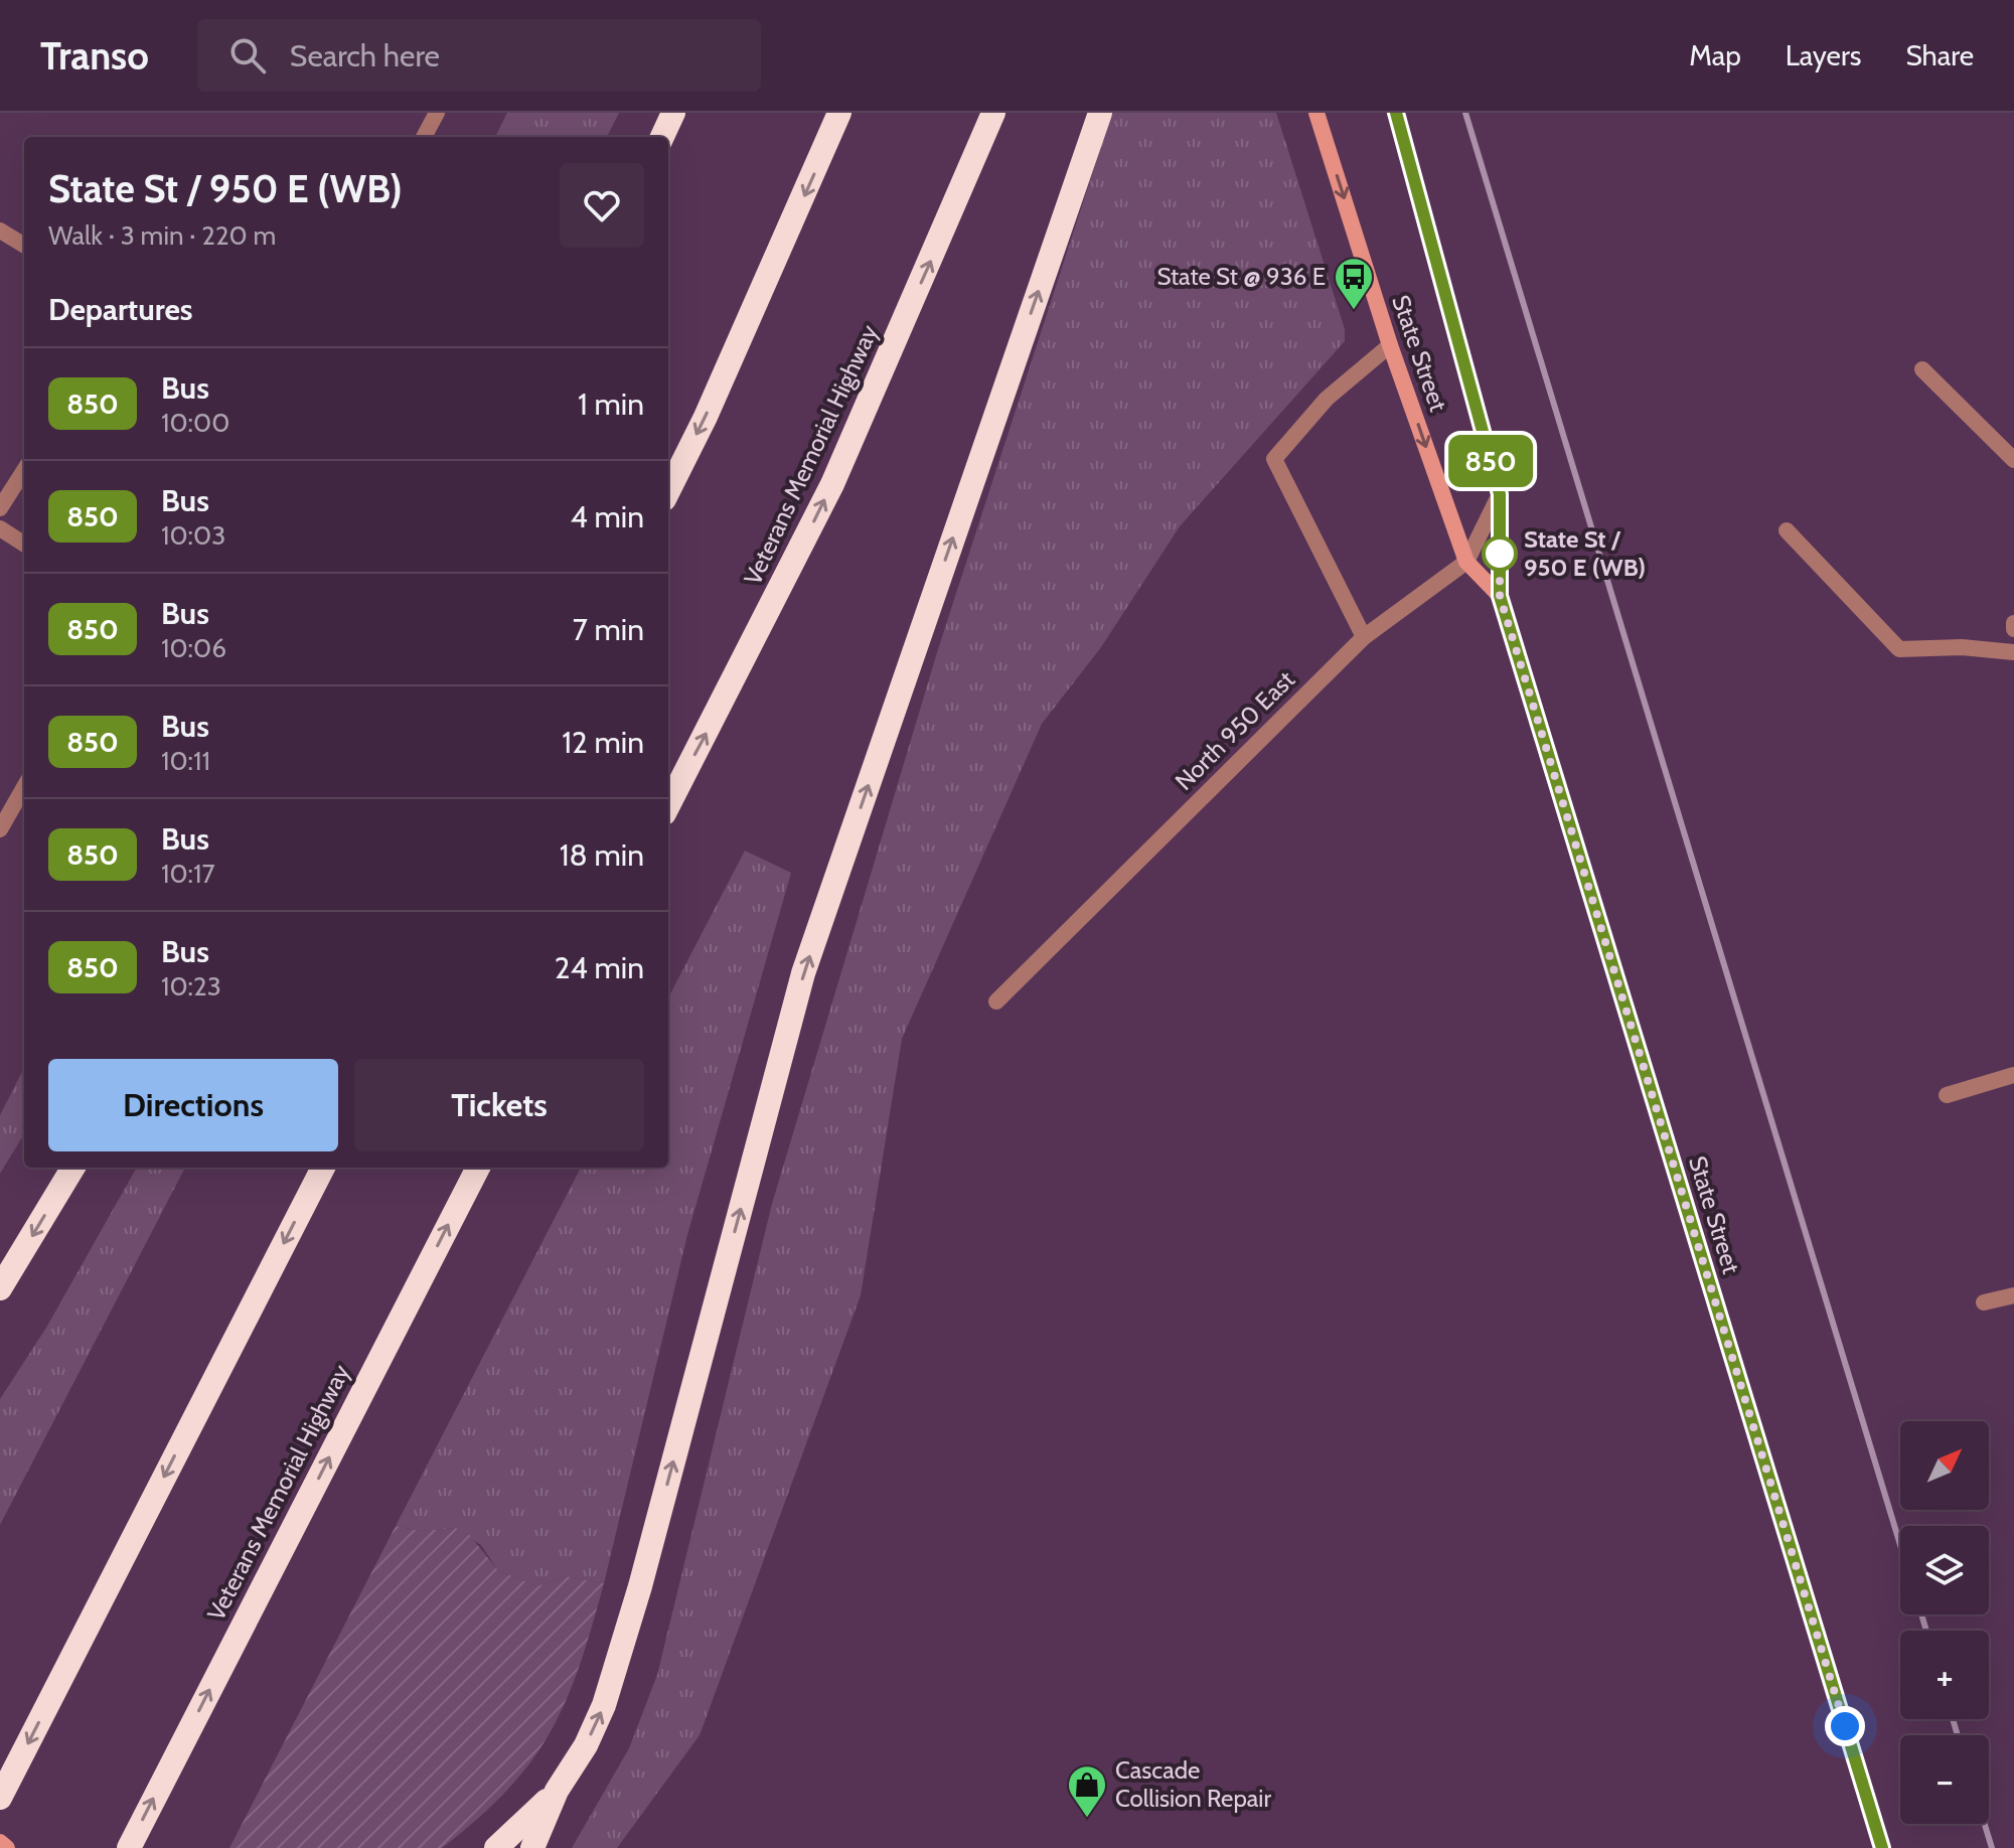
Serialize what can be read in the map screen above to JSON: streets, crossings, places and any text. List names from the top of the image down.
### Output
{
  "streets": {
    "highway": ["Veterans Memorial Highway"],
    "main road": ["State Street"],
    "street": ["North 950 East"]
  },
  "crossings": [
    ["State Street", "North 950 East"]
  ],
  "places": {
    "bus stop": ["State St @ 936 E"],
    "other": ["State St / 950 E (WB)"],
    "shop": ["Cascade Collision Repair"]
  },
  "lines": ["bus line 850"],
  "north": "top right",
  "page": {
    "header": "Transo",
    "search": "Search here",
    "nav": ["Map", "Layers", "Share"],
    "on_map": "850",
    "heading": [
      ["State St / 950 E (WB)", "Walk · 3 min · 220 m"],
      "Departures"
    ],
    "list": [
      {
        "mark": "850",
        "name": "Bus",
        "note": "10:00",
        "value": "1 min"
      },
      {
        "mark": "850",
        "name": "Bus",
        "note": "10:03",
        "value": "4 min"
      },
      {
        "mark": "850",
        "name": "Bus",
        "note": "10:06",
        "value": "7 min"
      },
      {
        "mark": "850",
        "name": "Bus",
        "note": "10:11",
        "value": "12 min"
      },
      {
        "mark": "850",
        "name": "Bus",
        "note": "10:17",
        "value": "18 min"
      },
      {
        "mark": "850",
        "name": "Bus",
        "note": "10:23",
        "value": "24 min"
      }
    ],
    "buttons": ["Directions", "Tickets"],
    "map_buttons": ["+", "−"]
  }
}
